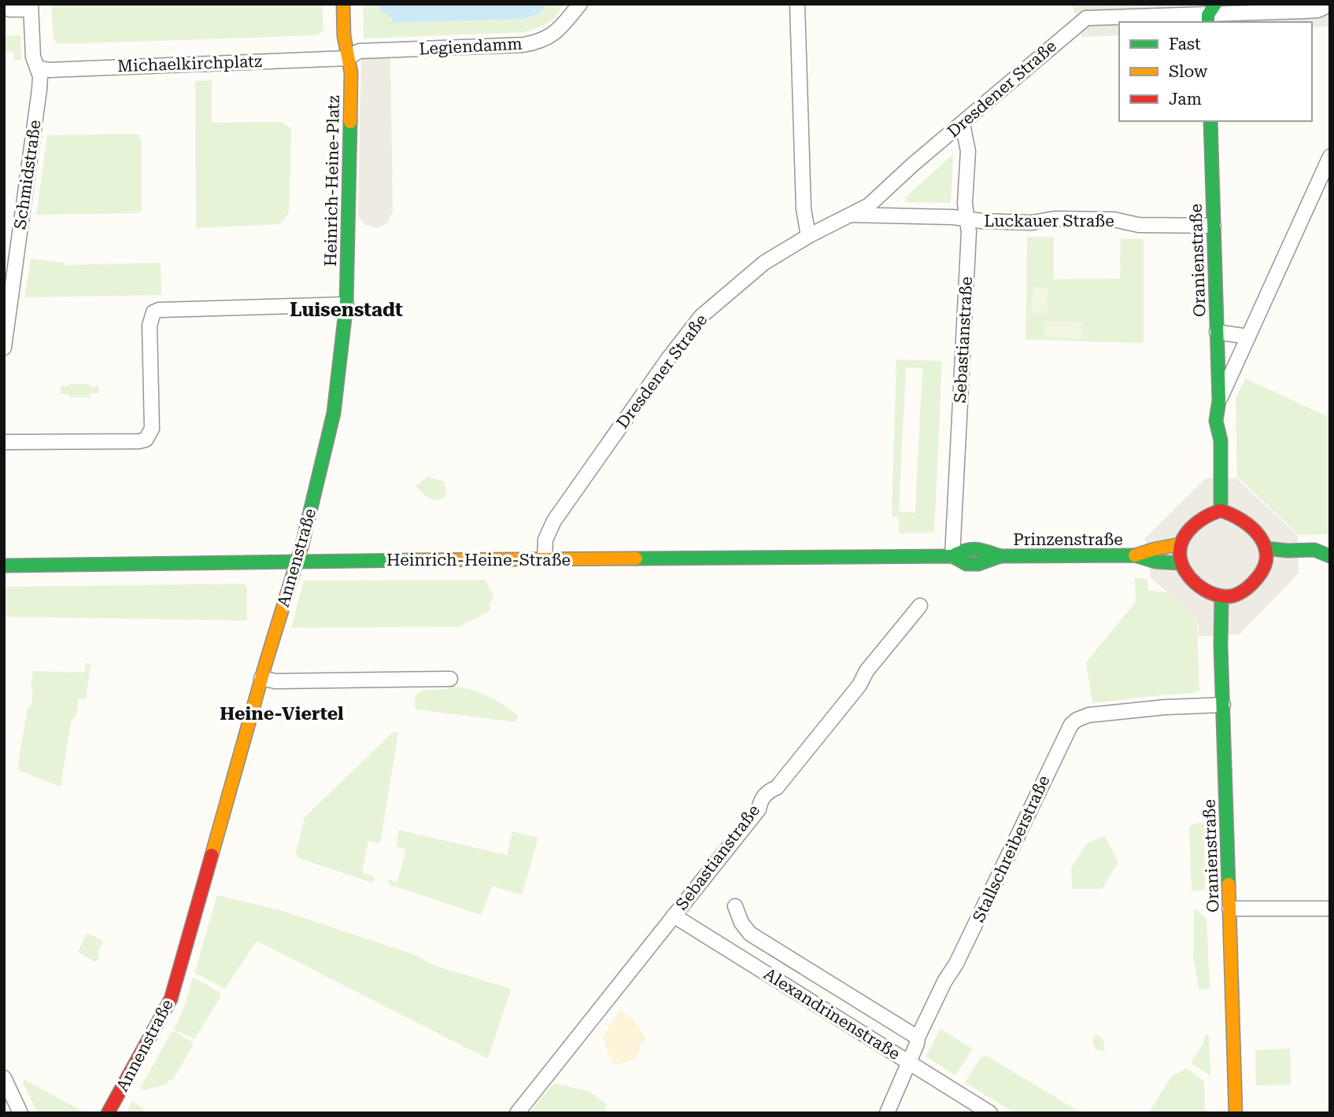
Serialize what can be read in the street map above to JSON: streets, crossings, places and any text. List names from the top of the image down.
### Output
{
  "streets": {
    "main road": [
      "Heinrich-Heine-Platz",
      "Oranienstraße",
      "Prinzenstraße",
      "Annenstraße",
      "Heinrich-Heine-Straße"
    ],
    "street": [
      "Legiendamm",
      "Michaelkirchplatz",
      "Dresdener Straße",
      "Schmidstraße",
      "Luckauer Straße",
      "Sebastianstraße",
      "Stallschreiberstraße",
      "Alexandrinenstraße"
    ]
  },
  "crossings": [
    ["Legiendamm", "Michaelkirchplatz"],
    ["Legiendamm", "Heinrich-Heine-Platz"],
    ["Michaelkirchplatz", "Schmidstraße"],
    ["Michaelkirchplatz", "Heinrich-Heine-Platz"],
    ["Dresdener Straße", "Luckauer Straße"],
    ["Dresdener Straße", "Sebastianstraße"],
    ["Dresdener Straße", "Heinrich-Heine-Straße"],
    ["Heinrich-Heine-Platz", "Annenstraße"],
    ["Luckauer Straße", "Oranienstraße"],
    ["Luckauer Straße", "Sebastianstraße"],
    ["Oranienstraße", "Prinzenstraße"],
    ["Oranienstraße", "Stallschreiberstraße"],
    ["Sebastianstraße", "Prinzenstraße"],
    ["Sebastianstraße", "Heinrich-Heine-Straße"],
    ["Sebastianstraße", "Alexandrinenstraße"],
    ["Prinzenstraße", "Heinrich-Heine-Straße"],
    ["Annenstraße", "Heinrich-Heine-Straße"],
    ["Stallschreiberstraße", "Alexandrinenstraße"]
  ],
  "districts": ["Luisenstadt", "Heine-Viertel"],
  "legend": ["Fast", "Slow", "Jam"]
}
